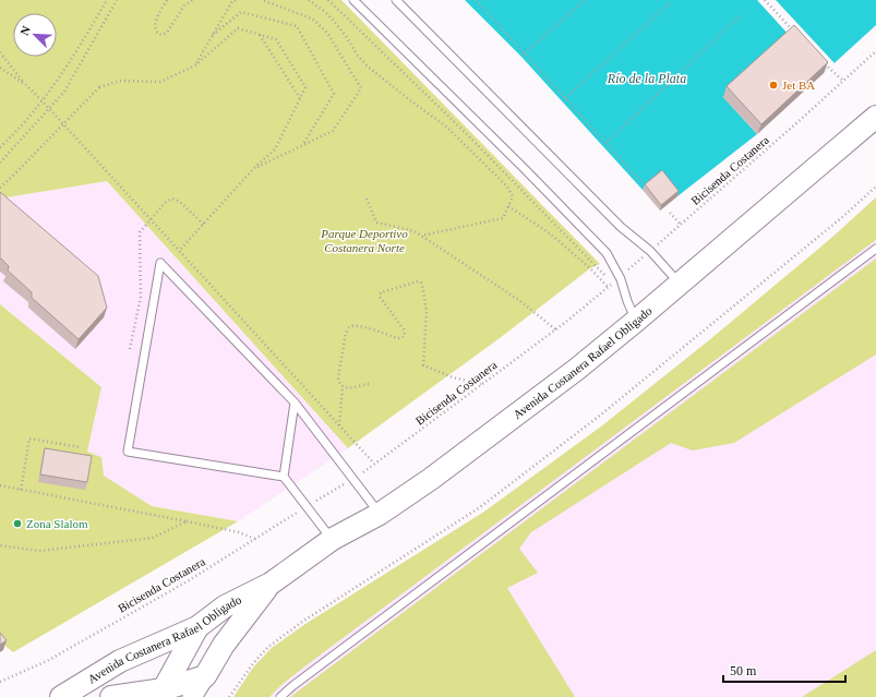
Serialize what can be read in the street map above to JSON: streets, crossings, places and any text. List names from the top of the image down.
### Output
{
  "streets": {
    "main road": ["Avenida Costanera Rafael Obligado"],
    "path": ["Bicisenda Costanera"]
  },
  "water": ["Río de la Plata"],
  "parks": ["Parque Deportivo Costanera Norte"],
  "places": ["Jet BA", "Zona Slalom"],
  "scale_bar": "50 m",
  "north": "top left"
}
